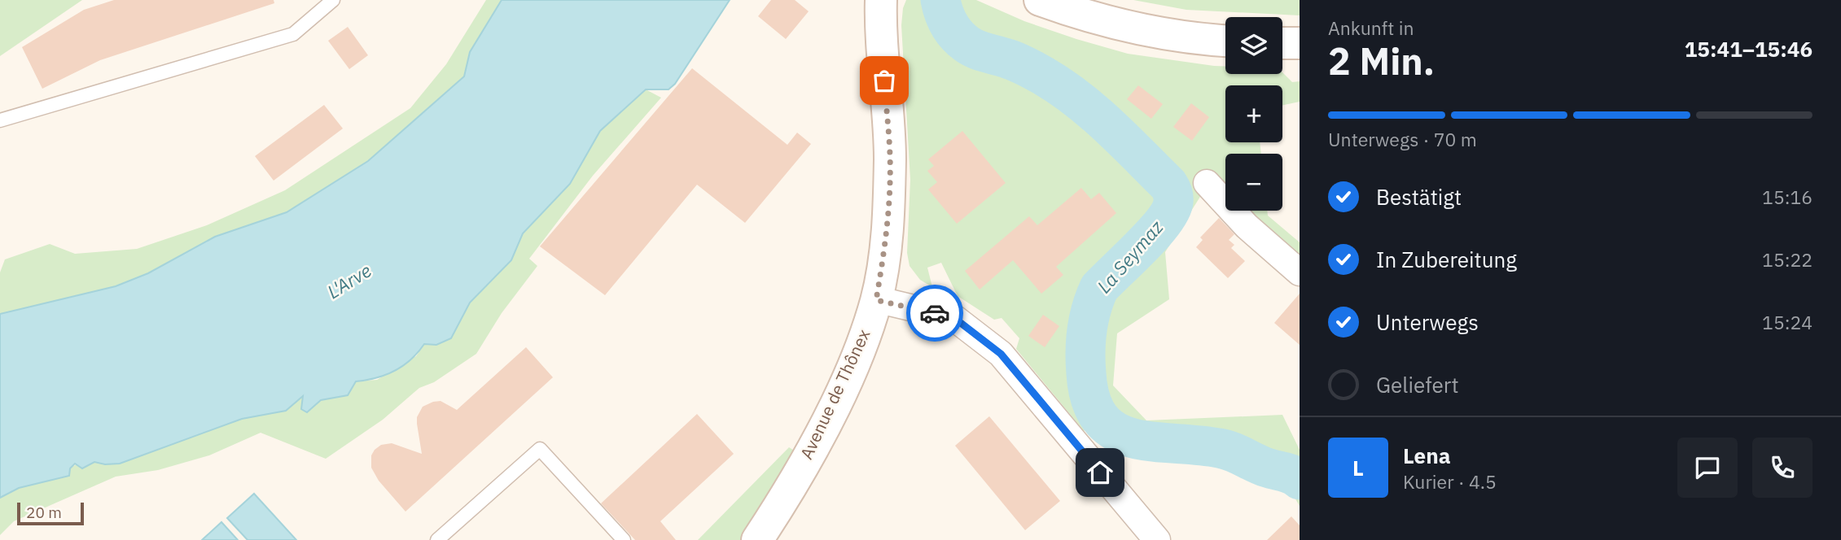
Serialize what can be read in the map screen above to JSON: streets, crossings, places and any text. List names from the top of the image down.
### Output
{
  "streets": {
    "main road": ["Avenue de Thônex"]
  },
  "water": ["La Seymaz", "L'Arve"],
  "scale_bar": "20 m",
  "page": {
    "heading": ["2 Min.", "Ankunft in", "15:41–15:46"],
    "panel": ["Lena", "Kurier · 4.5"],
    "map_buttons": ["+", "−"],
    "bar": "Unterwegs · 70 m",
    "list": [
      ["Bestätigt", "15:16"],
      ["In Zubereitung", "15:22"],
      ["Unterwegs", "15:24"],
      "Geliefert"
    ],
    "round": "L",
    "scale": "20 m"
  }
}
